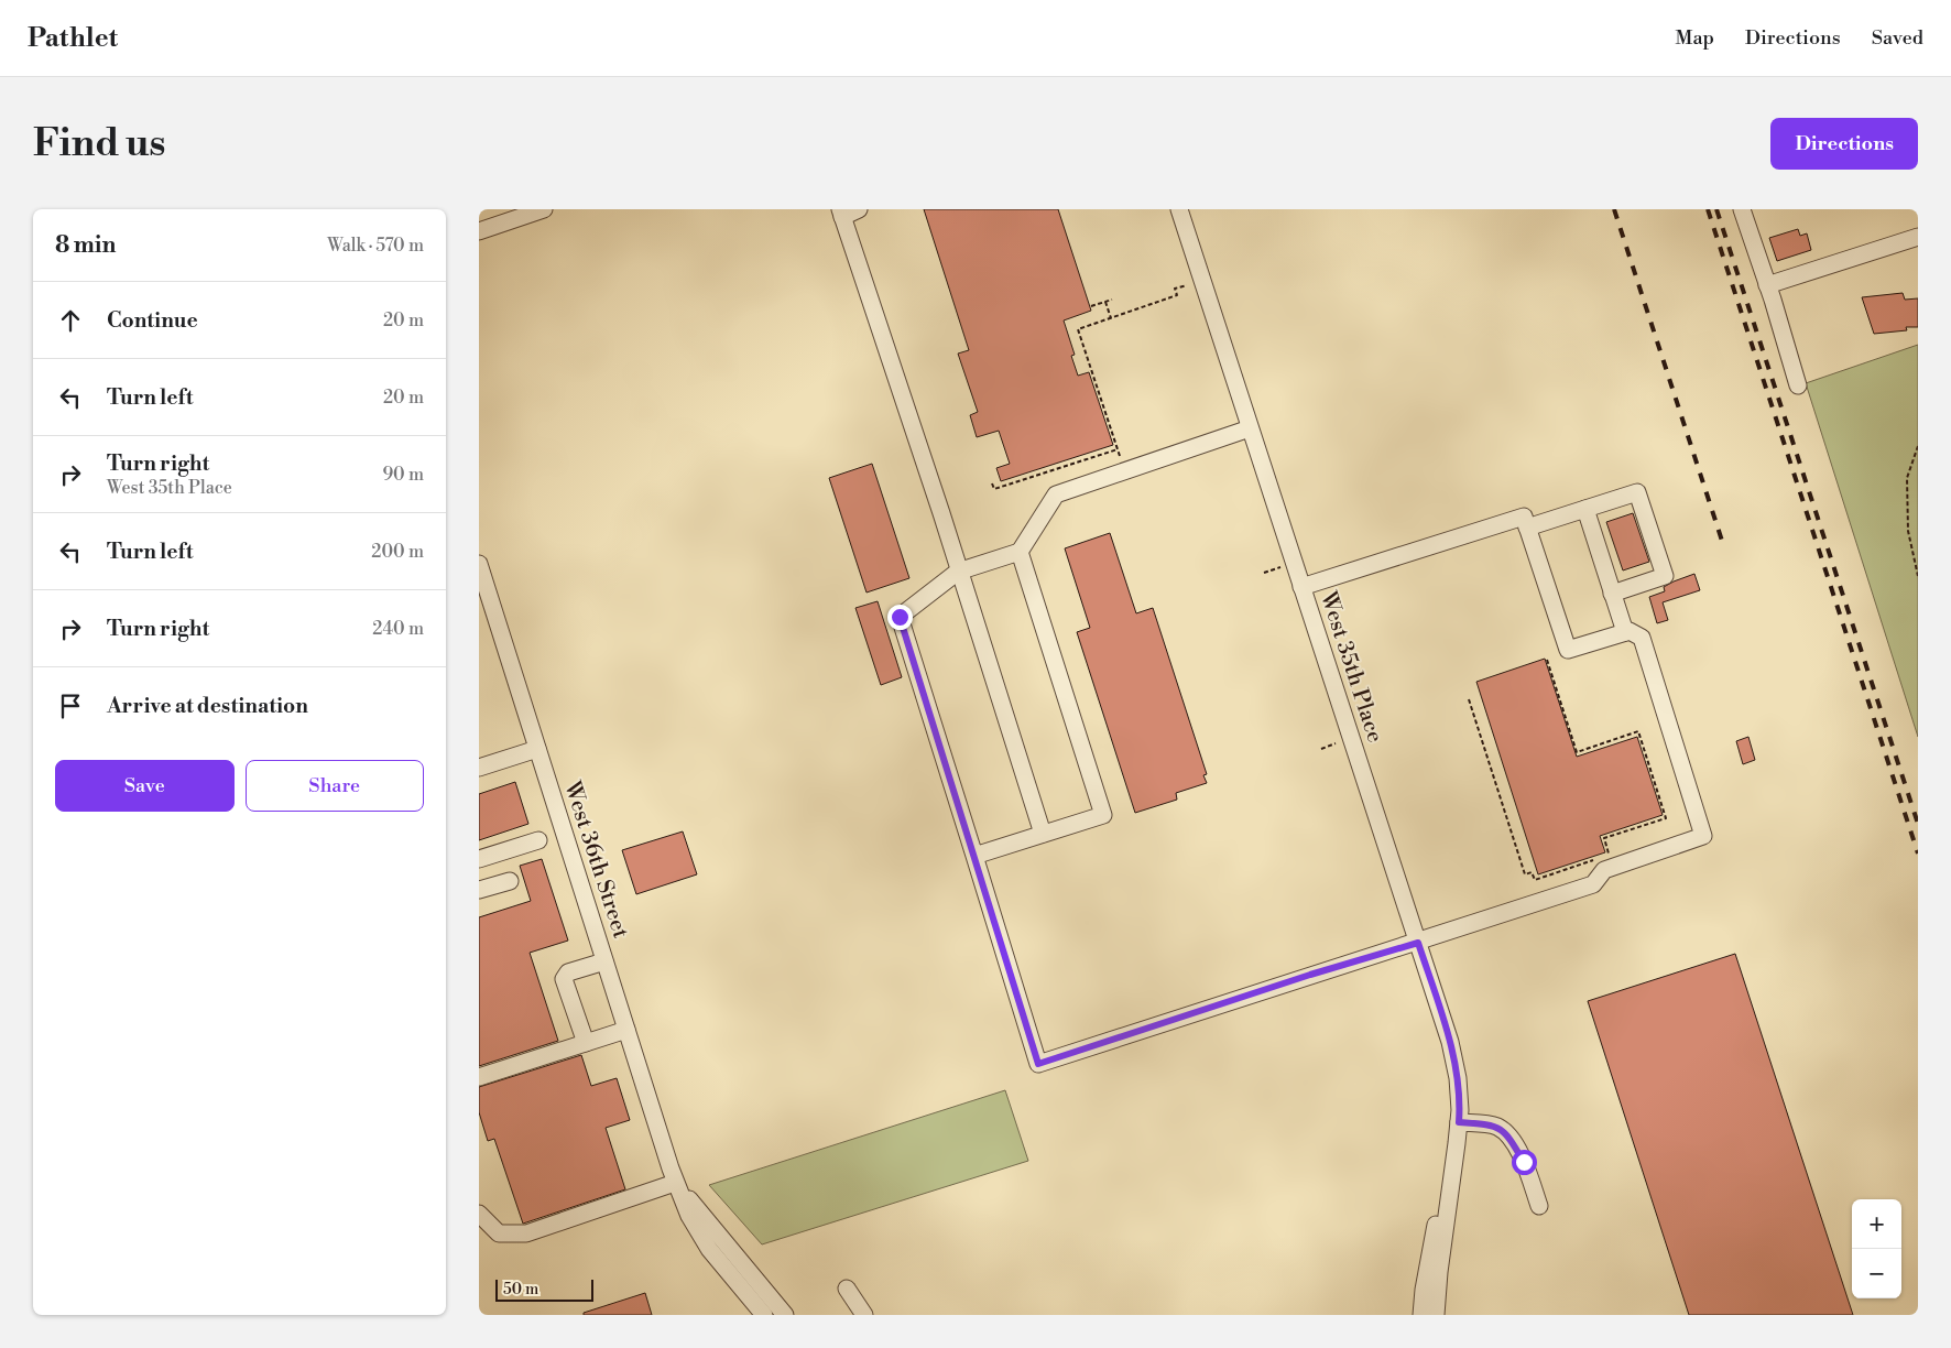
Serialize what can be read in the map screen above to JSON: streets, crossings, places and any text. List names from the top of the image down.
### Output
{
  "streets": {
    "street": ["West 35th Place", "West 36th Street"]
  },
  "scale_bar": "50 m",
  "page": {
    "header": "Pathlet",
    "nav": ["Map", "Directions", "Saved"],
    "buttons": [
      "Directions",
      ["Save", "Share"]
    ],
    "title": "Find us",
    "heading": ["8 min", "Walk · 570 m"],
    "list": [
      ["Continue", "20 m"],
      ["Turn left", "20 m"],
      ["Turn right", "West 35th Place", "90 m"],
      ["Turn left", "200 m"],
      ["Turn right", "240 m"],
      "Arrive at destination"
    ],
    "map_buttons": ["+", "−"],
    "scale": "50 m"
  }
}
